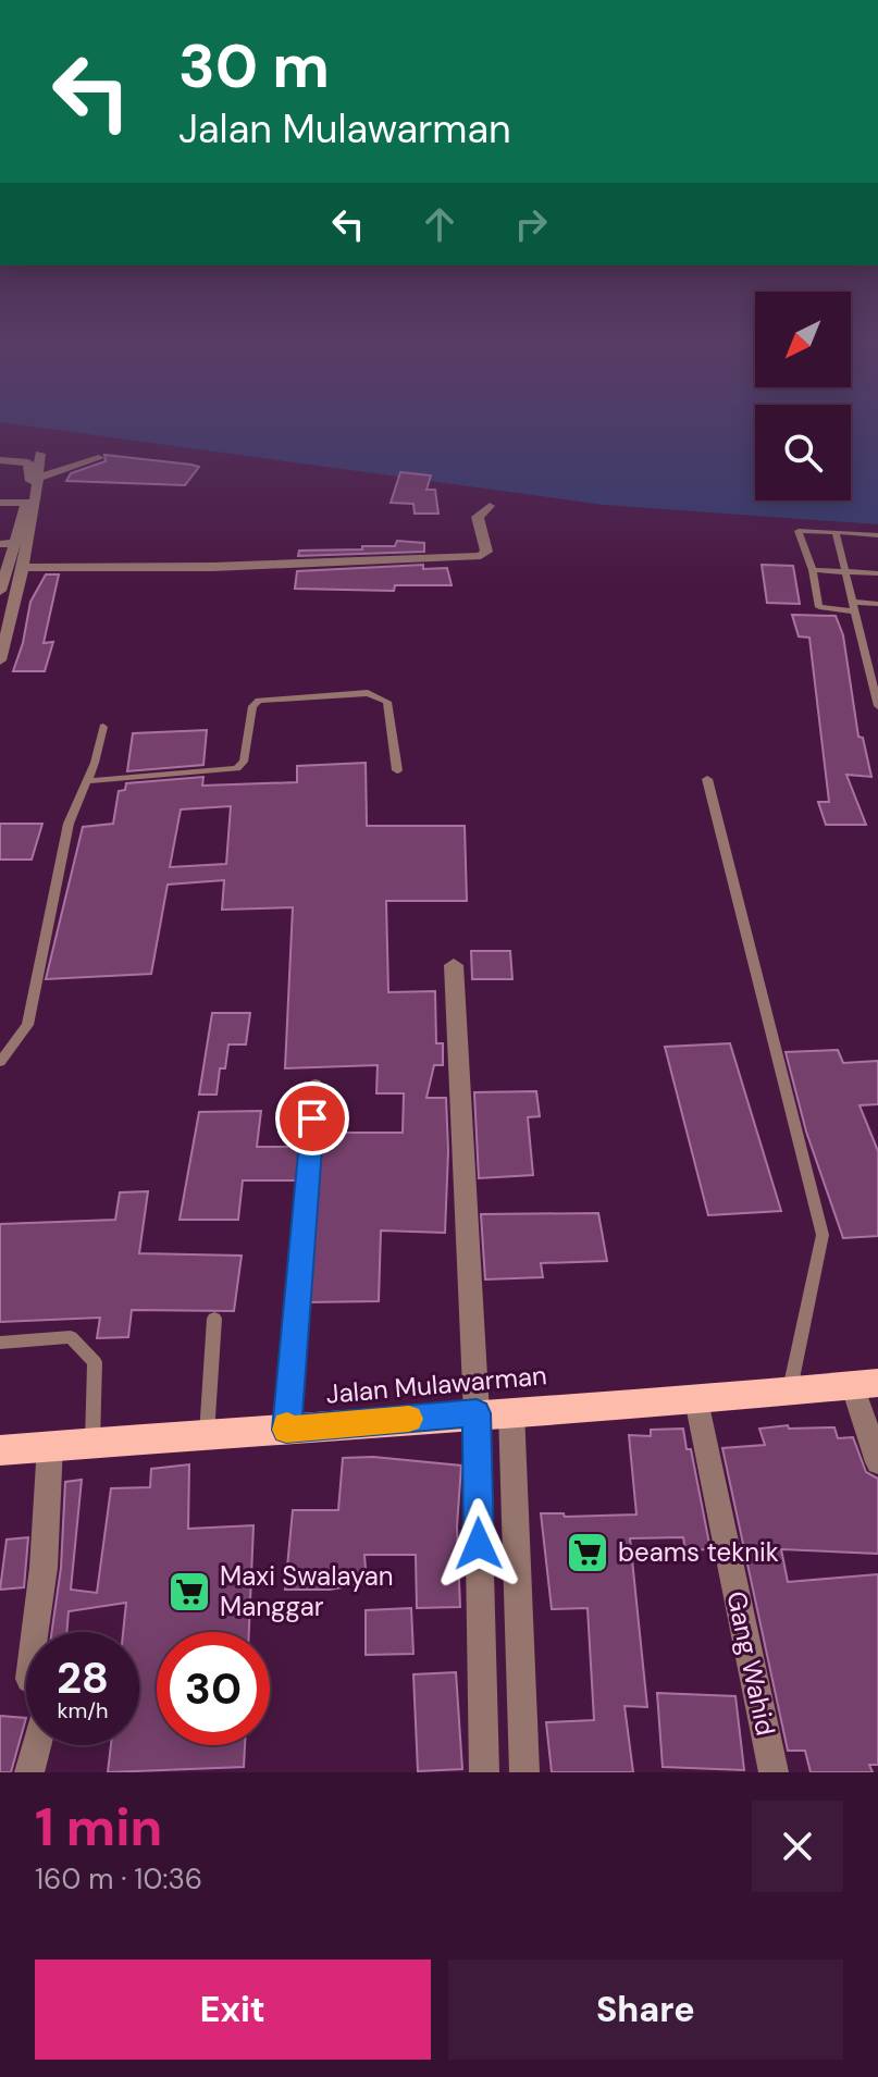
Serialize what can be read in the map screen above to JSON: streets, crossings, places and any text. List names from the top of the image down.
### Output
{
  "streets": {
    "main road": ["Jalan Mulawarman"],
    "street": ["Gang Wahid"]
  },
  "crossings": [
    ["Jalan Mulawarman", "Gang Wahid"]
  ],
  "places": {
    "supermarket": ["beams teknik", "Maxi Swalayan Manggar"]
  },
  "north": "bottom left",
  "page": {
    "turn": ["30 m", "Jalan Mulawarman"],
    "speed": "28 km/h",
    "limit": "30",
    "heading": ["1 min", "160 m · 10:36"],
    "buttons": ["Exit", "Share"]
  }
}
